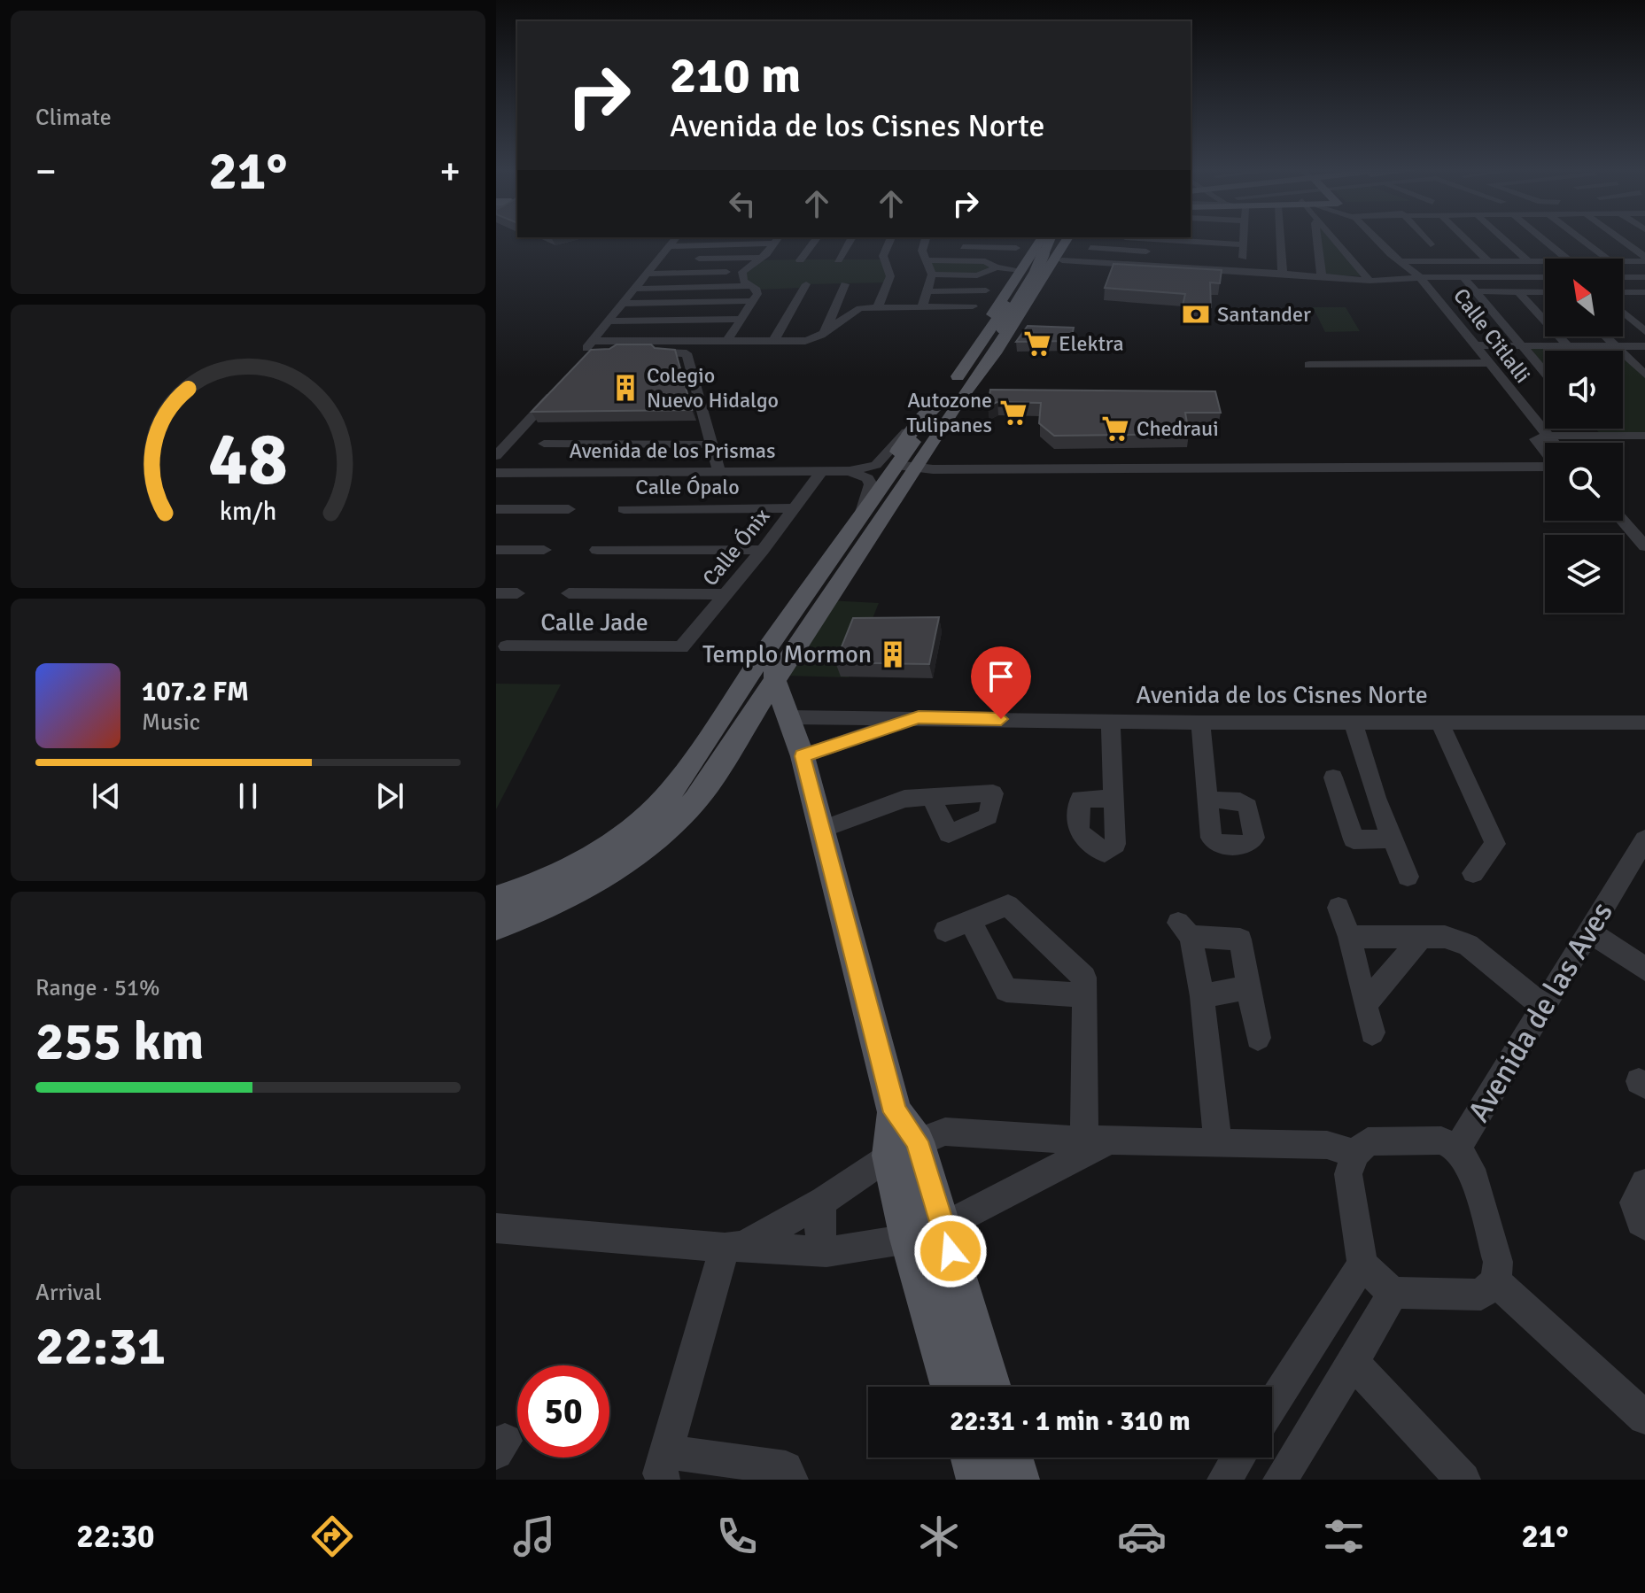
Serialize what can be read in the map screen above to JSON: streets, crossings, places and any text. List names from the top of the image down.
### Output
{
  "streets": {
    "street": [
      "Calle Citlalli",
      "Avenida de los Prismas",
      "Calle Ópalo",
      "Calle Ónix",
      "Calle Jade",
      "Avenida de los Cisnes Norte",
      "Avenida de las Aves"
    ]
  },
  "crossings": [
    ["Avenida de los Prismas", "Calle Ónix"],
    ["Calle Ópalo", "Calle Ónix"],
    ["Calle Ónix", "Calle Jade"]
  ],
  "places": {
    "bank": ["Santander"],
    "supermarket": ["Elektra", "Autozone Tulipanes", "Chedraui"],
    "building": ["Colegio Nuevo Hidalgo", "Templo Mormon"]
  },
  "north": "top left",
  "page": {
    "tile": [
      "Climate",
      ["Range · 51%", "255 km"],
      ["Arrival", "22:31"]
    ],
    "turn": ["210 m", "Avenida de los Cisnes Norte"],
    "heat": ["−", "21°", "+"],
    "song": ["107.2 FM", "Music"],
    "limit": "50",
    "trip": "22:31 · 1 min · 310 m",
    "tabs": ["22:30", "21°"],
    "gauge": ["48", "km/h"]
  }
}
